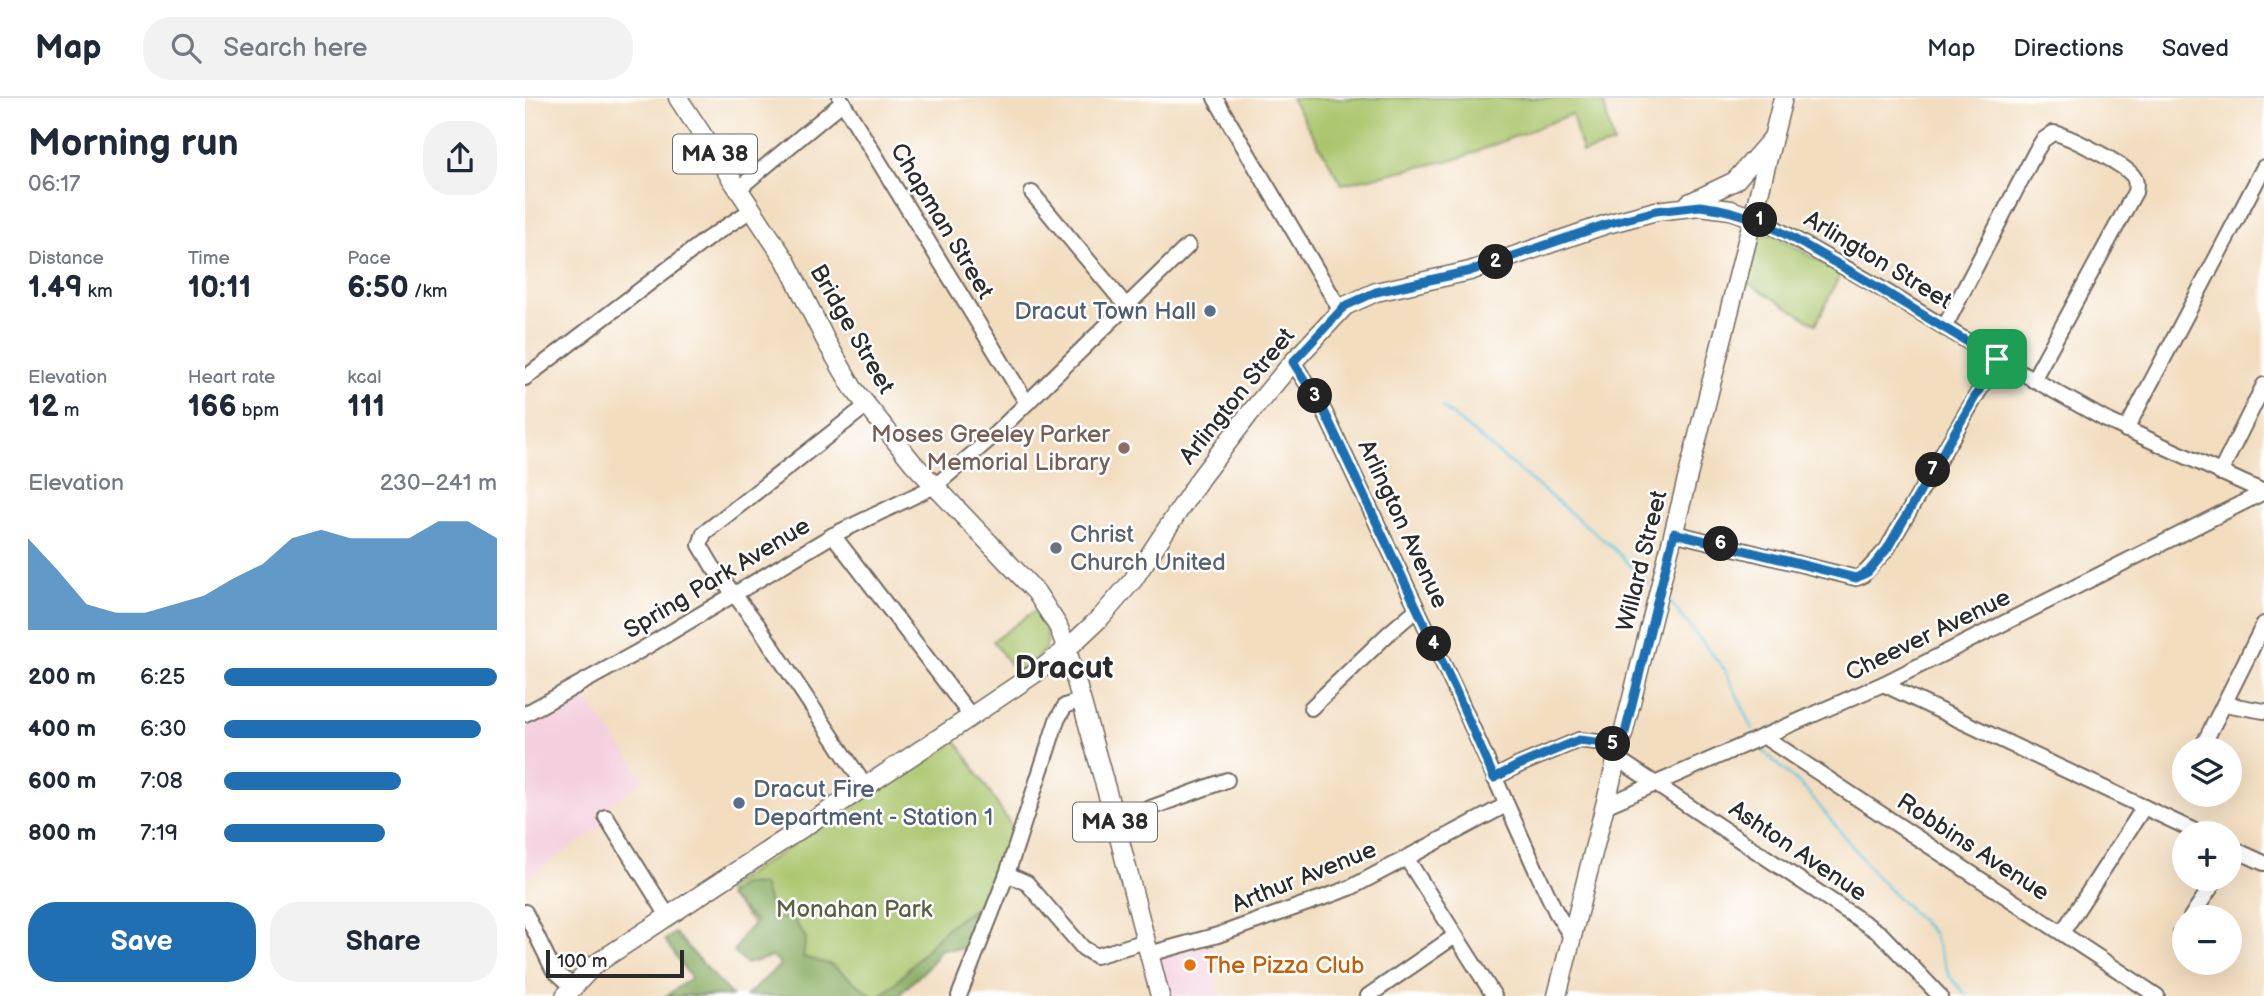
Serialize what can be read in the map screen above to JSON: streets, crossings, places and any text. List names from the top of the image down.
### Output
{
  "streets": {
    "main road": [
      "MA 38",
      "Arlington Street",
      "Bridge Street",
      "Willard Street"
    ],
    "street": [
      "Chapman Street",
      "Arlington Avenue",
      "Spring Park Avenue",
      "Cheever Avenue",
      "Robbins Avenue",
      "Ashton Avenue",
      "Arthur Avenue"
    ]
  },
  "crossings": [
    ["Chapman Street", "Spring Park Avenue"],
    ["Arlington Street", "Bridge Street"],
    ["Arlington Street", "Arlington Avenue"],
    ["Arlington Street", "Willard Street"],
    ["Arlington Street", "Cheever Avenue"],
    ["Bridge Street", "Spring Park Avenue"],
    ["Bridge Street", "Arthur Avenue"],
    ["Arlington Avenue", "Willard Street"],
    ["Arlington Avenue", "Arthur Avenue"],
    ["Willard Street", "Cheever Avenue"],
    ["Willard Street", "Ashton Avenue"],
    ["Cheever Avenue", "Robbins Avenue"],
    ["Cheever Avenue", "Ashton Avenue"]
  ],
  "districts": ["Dracut"],
  "parks": ["Monahan Park"],
  "places": [
    "Dracut Town Hall",
    "Moses Greeley Parker Memorial Library",
    "Christ Church United",
    "Dracut Fire Department - Station 1",
    "The Pizza Club"
  ],
  "scale_bar": "100 m",
  "page": {
    "header": "Map",
    "search": "Search here",
    "nav": ["Map", "Directions", "Saved"],
    "heading": ["Morning run", "06:17"],
    "pins": [
      "1",
      "2",
      "3",
      "7",
      "6",
      "4",
      "5"
    ],
    "stats": [
      ["Distance", "1.49 km"],
      ["Time", "10:11"],
      ["Pace", "6:50 /km"],
      ["Elevation", "12 m"],
      ["Heart rate", "166 bpm"],
      ["kcal", "111"]
    ],
    "chart": ["Elevation", "230–241 m"],
    "list": [
      {
        "name": "200 m",
        "note": "6:25"
      },
      {
        "name": "400 m",
        "note": "6:30"
      },
      {
        "name": "600 m",
        "note": "7:08"
      },
      {
        "name": "800 m",
        "note": "7:19"
      }
    ],
    "map_buttons": ["+", "−"],
    "buttons": ["Save", "Share"],
    "scale": "100 m"
  }
}
